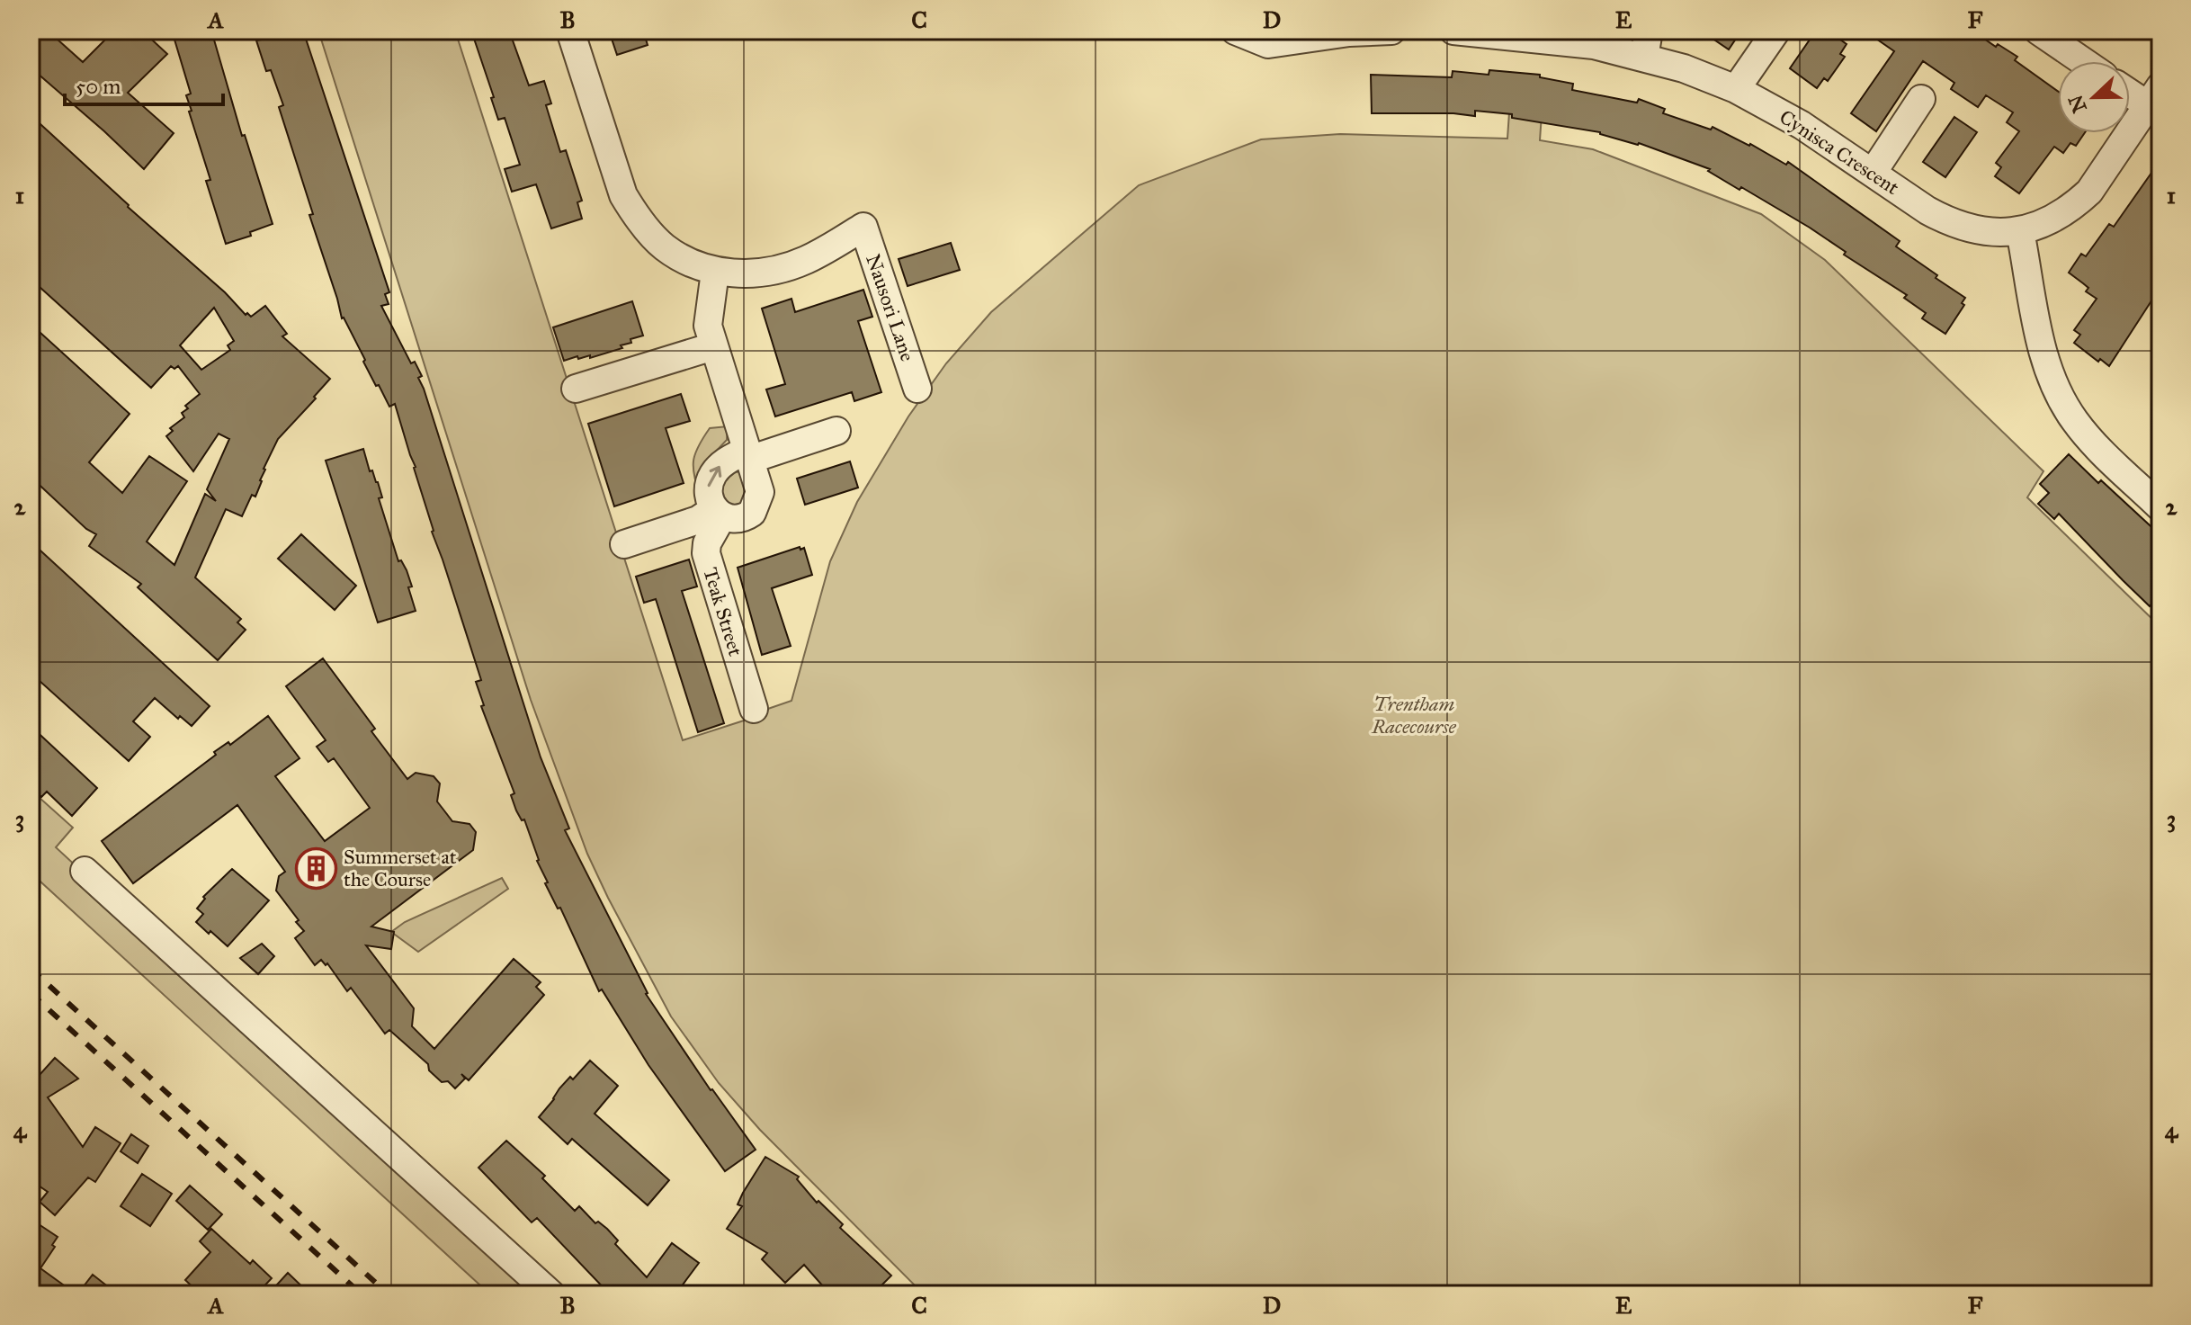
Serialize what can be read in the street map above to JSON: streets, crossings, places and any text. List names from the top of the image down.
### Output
{
  "streets": {
    "street": ["Cynisca Crescent", "Nausori Lane", "Teak Street"]
  },
  "parks": ["Trentham Racecourse"],
  "places": {
    "building": ["Summerset at the Course"]
  },
  "scale_bar": "50 m",
  "north": "left",
  "grid": {
    "columns": [
      "A",
      "B",
      "C",
      "D",
      "E",
      "F"
    ],
    "rows": [
      "1",
      "2",
      "3",
      "4"
    ]
  }
}
